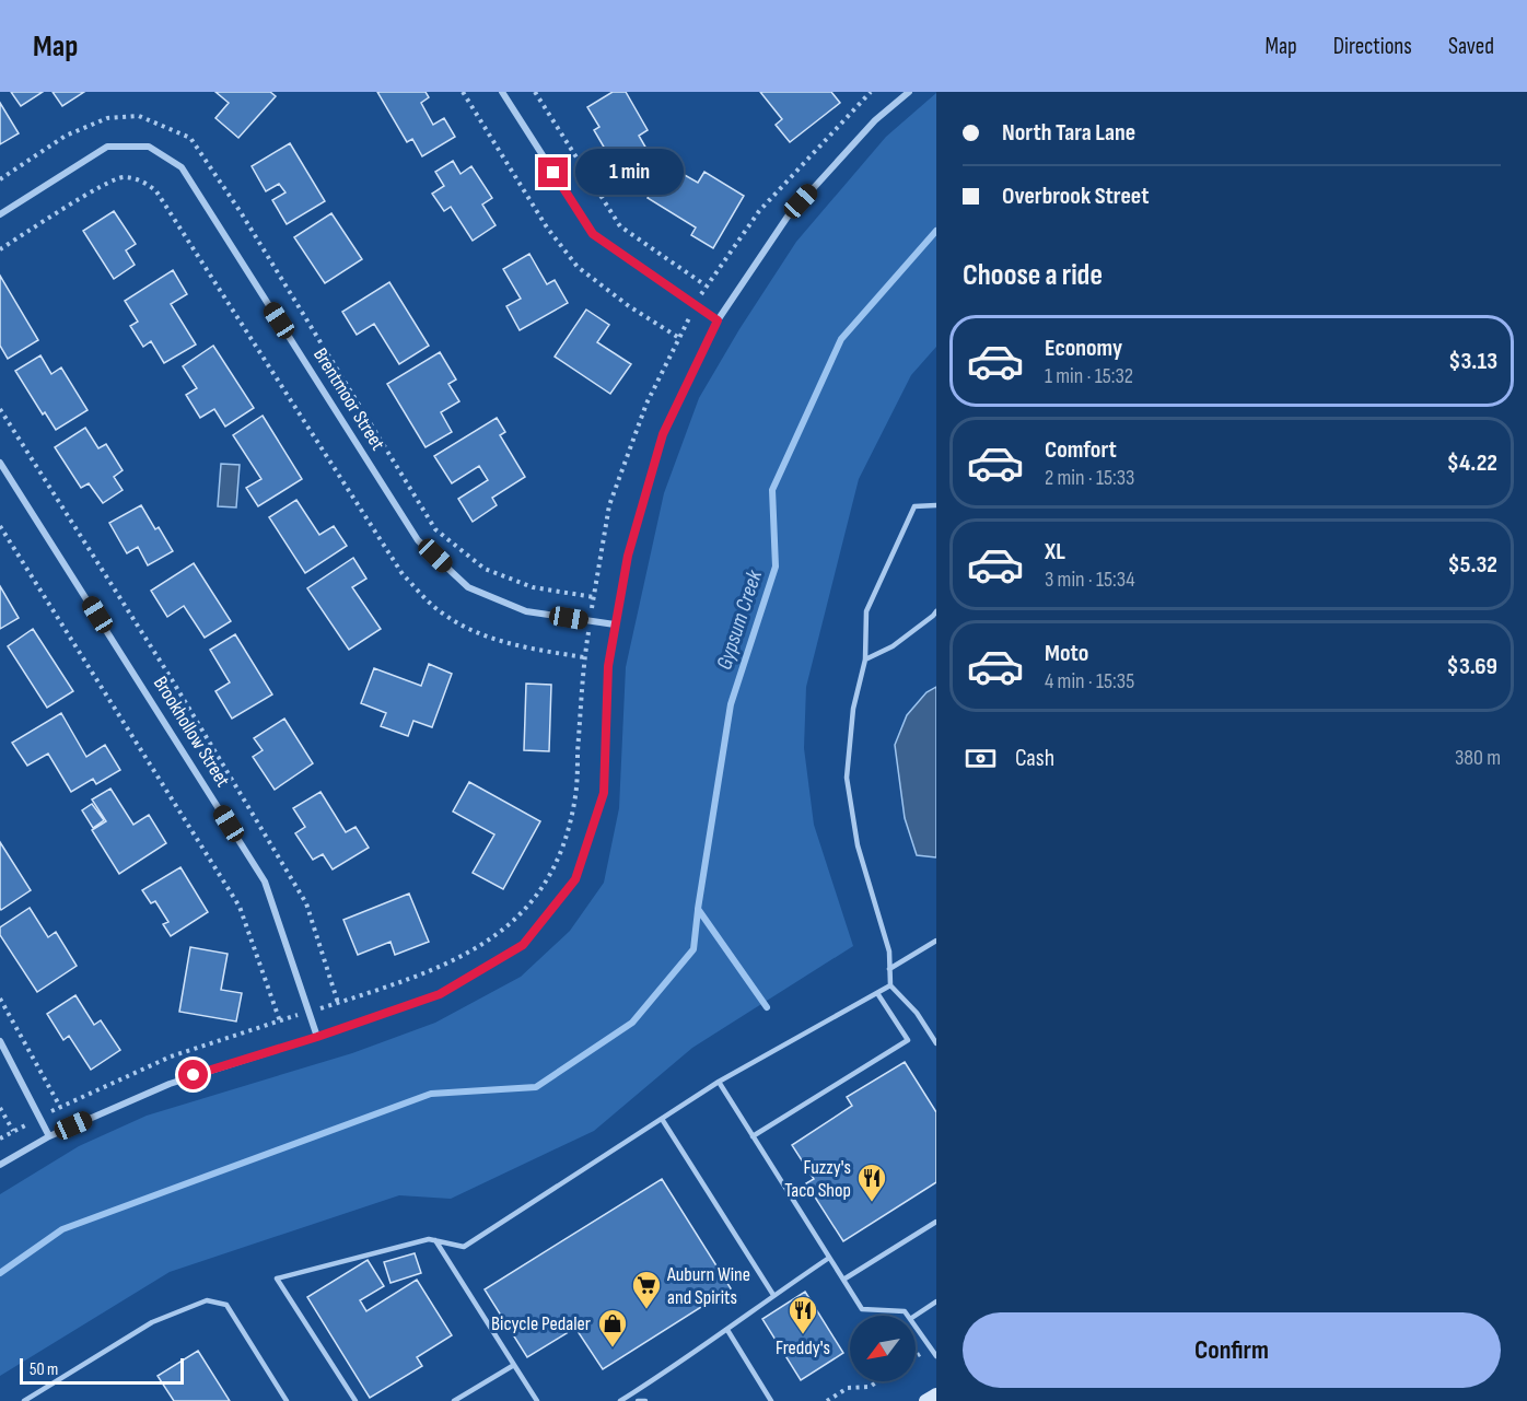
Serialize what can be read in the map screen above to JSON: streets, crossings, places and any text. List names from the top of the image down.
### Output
{
  "streets": {
    "street": ["Brentmoor Street", "Brookhollow Street"]
  },
  "water": ["Gypsum Creek"],
  "places": {
    "restaurant": ["Fuzzy's Taco Shop", "Freddy's"],
    "supermarket": ["Auburn Wine and Spirits"],
    "shop": ["Bicycle Pedaler"]
  },
  "scale_bar": "50 m",
  "north": "bottom left",
  "page": {
    "header": "Map",
    "nav": ["Map", "Directions", "Saved"],
    "banner": ["North Tara Lane", "Overbrook Street"],
    "bubble": "1 min",
    "heading": "Choose a ride",
    "list": [
      {
        "name": "Economy",
        "note": "1 min · 15:32",
        "value": "$3.13"
      },
      {
        "name": "Comfort",
        "note": "2 min · 15:33",
        "value": "$4.22"
      },
      {
        "name": "XL",
        "note": "3 min · 15:34",
        "value": "$5.32"
      },
      {
        "name": "Moto",
        "note": "4 min · 15:35",
        "value": "$3.69"
      }
    ],
    "pay": ["Cash", "380 m"],
    "buttons": "Confirm",
    "scale": "50 m"
  }
}
